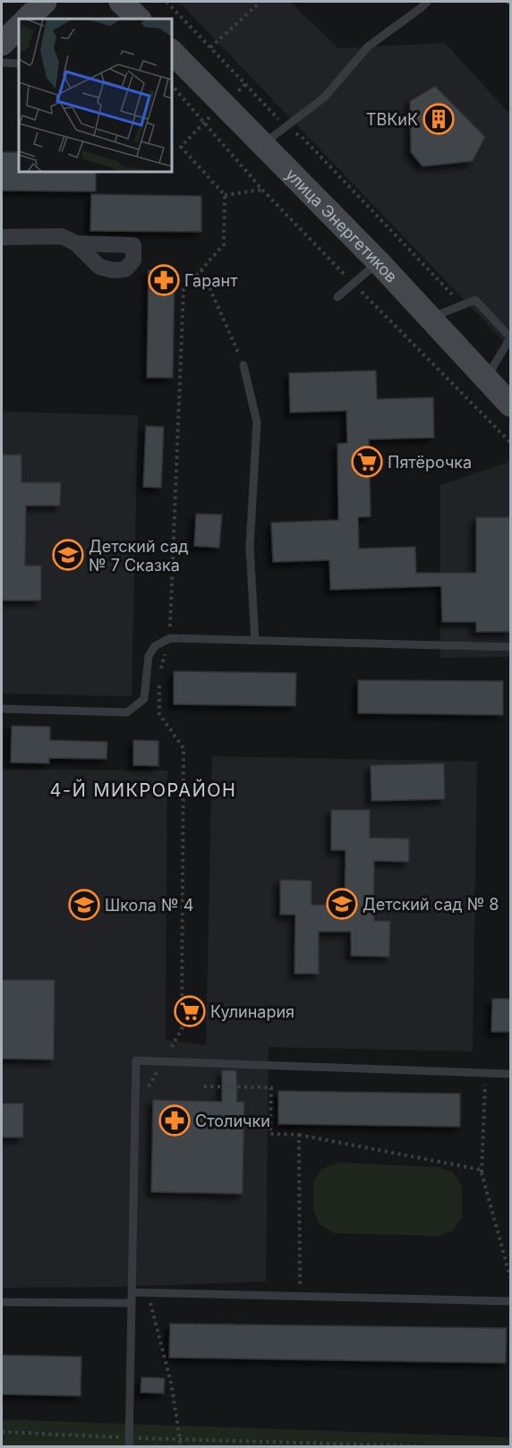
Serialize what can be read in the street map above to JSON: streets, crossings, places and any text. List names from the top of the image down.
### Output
{
  "streets": {
    "main road": ["улица Энергетиков"]
  },
  "districts": ["4-Й МИКРОРАЙОН"],
  "places": {
    "building": ["ТВКиК"],
    "pharmacy": ["Гарант", "Столички"],
    "supermarket": ["Пятёрочка", "Кулинария"],
    "school or university": ["Детский сад № 7 Сказка", "Детский сад № 8", "Школа № 4"]
  }
}
